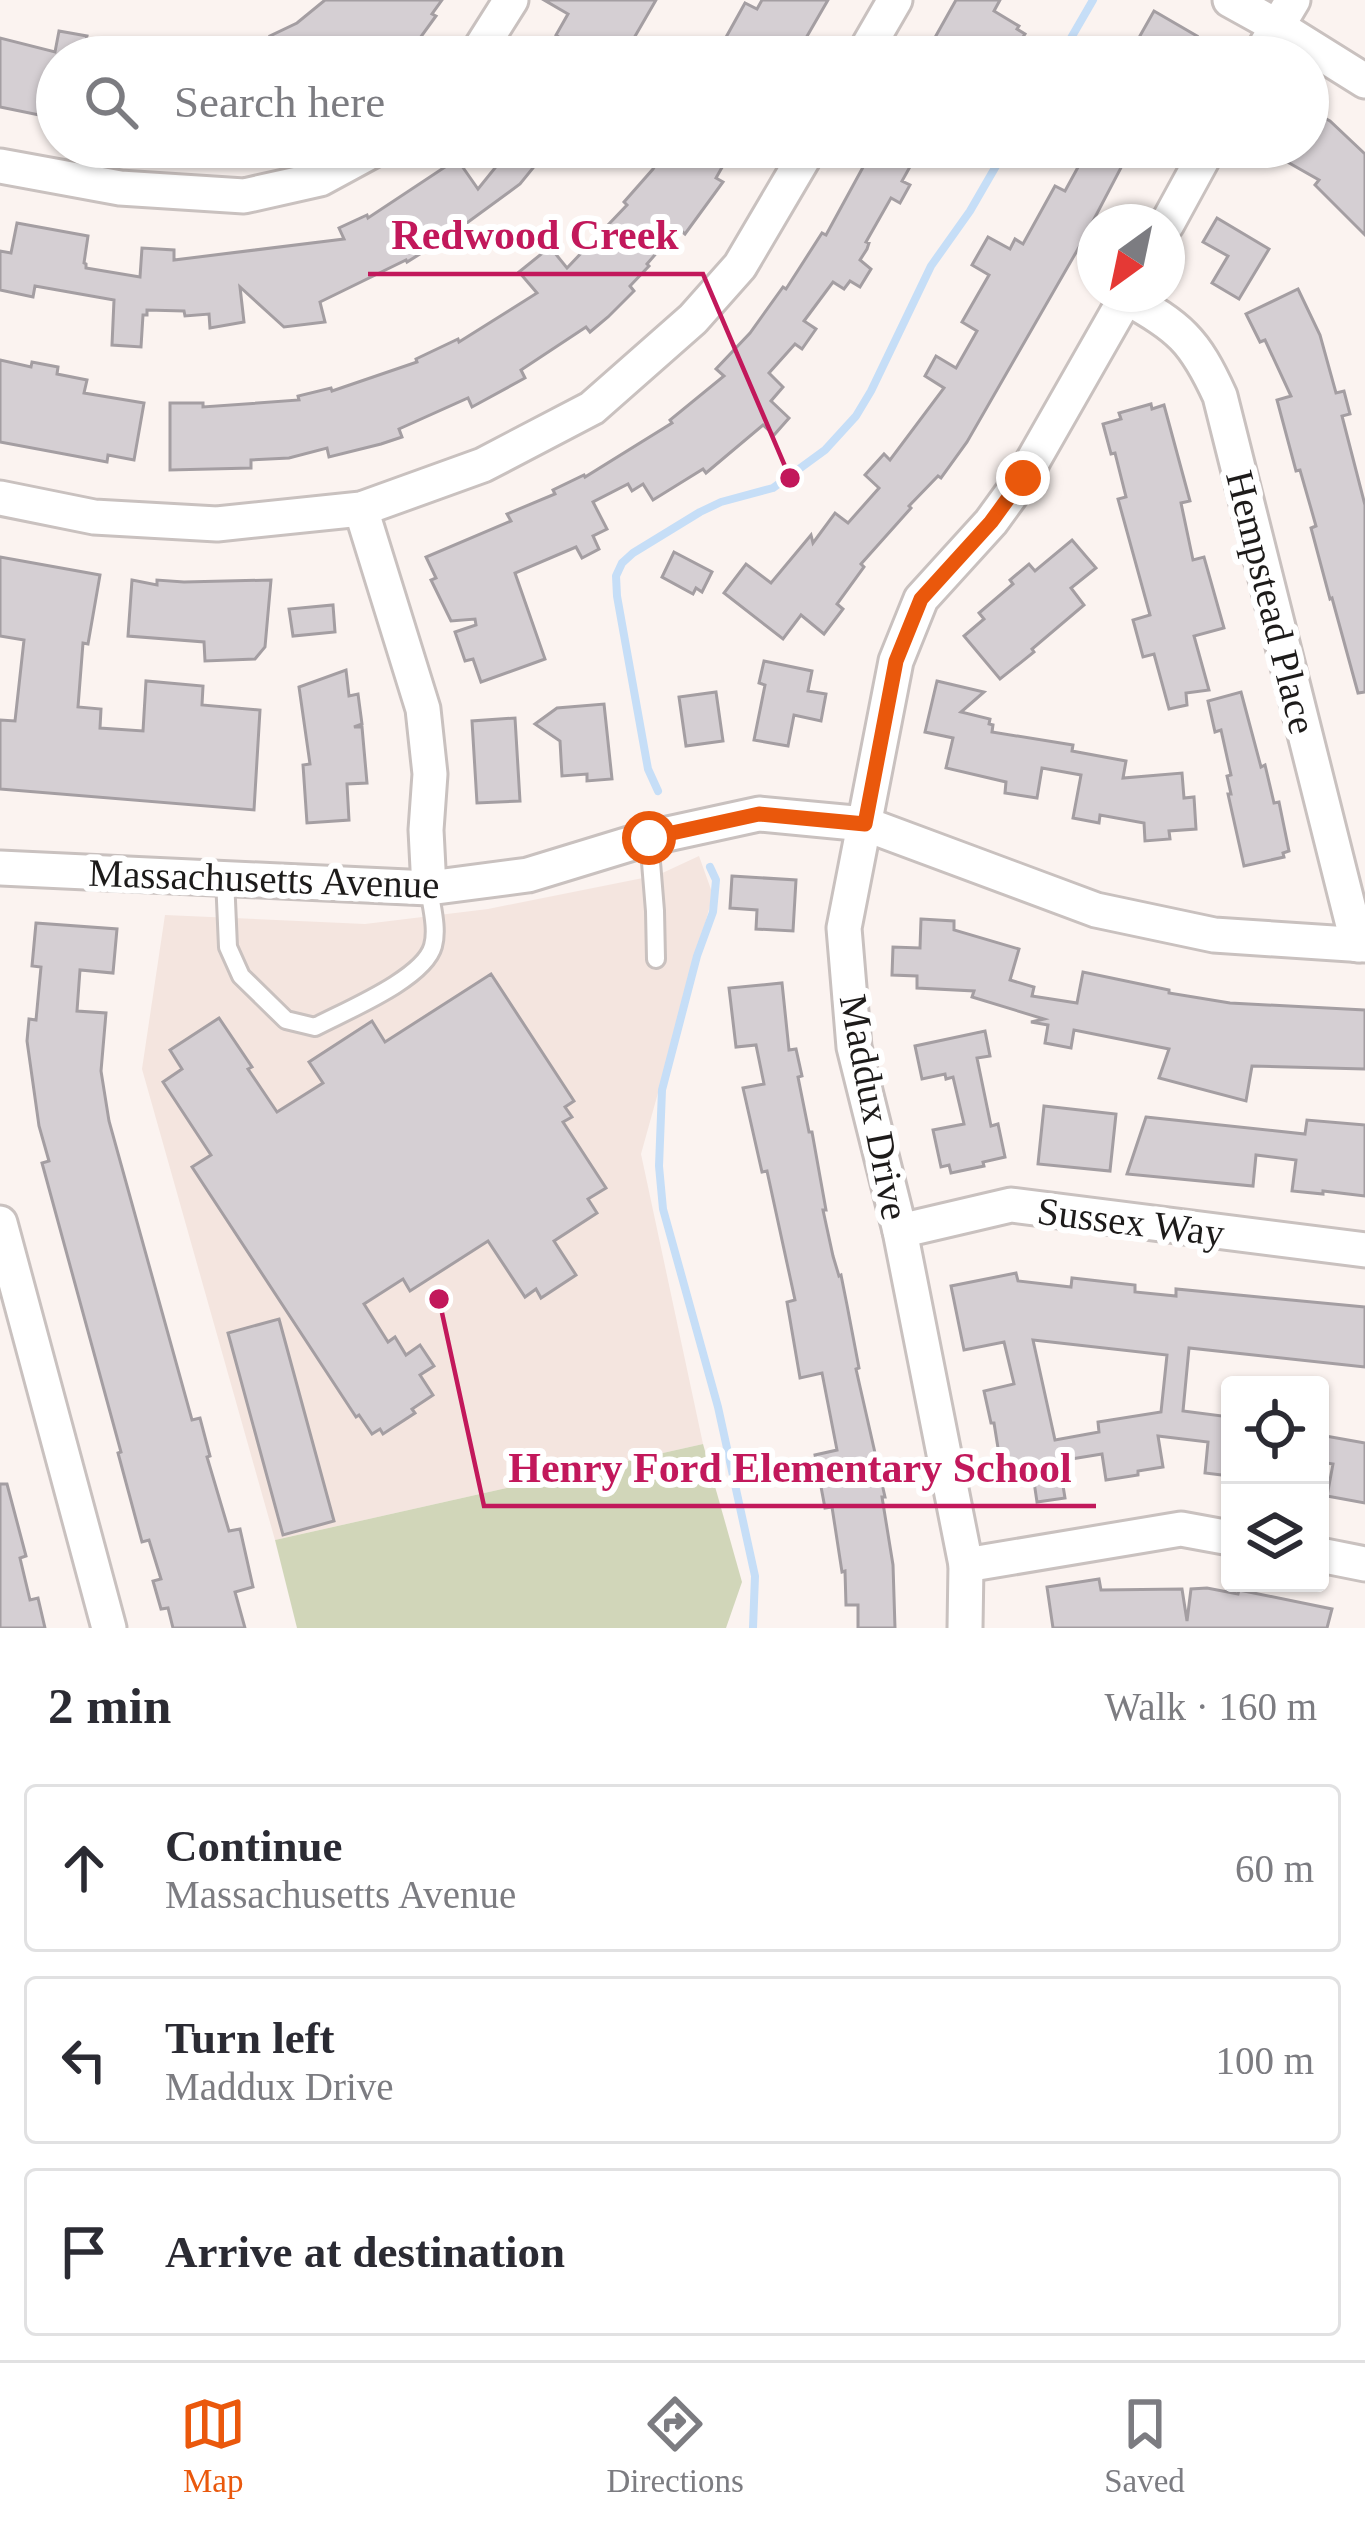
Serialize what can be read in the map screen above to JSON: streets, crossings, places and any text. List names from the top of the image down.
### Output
{
  "streets": {
    "street": [
      "Hempstead Place",
      "Massachusetts Avenue",
      "Maddux Drive",
      "Sussex Way"
    ]
  },
  "crossings": [
    ["Hempstead Place", "Massachusetts Avenue"],
    ["Massachusetts Avenue", "Maddux Drive"],
    ["Maddux Drive", "Sussex Way"]
  ],
  "places": ["Redwood Creek", "Henry Ford Elementary School"],
  "north": "bottom left",
  "page": {
    "search": "Search here",
    "heading": ["2 min", "Walk · 160 m"],
    "list": [
      ["Continue", "Massachusetts Avenue", "60 m"],
      ["Turn left", "Maddux Drive", "100 m"],
      "Arrive at destination"
    ],
    "nav": ["Map", "Directions", "Saved"]
  }
}
